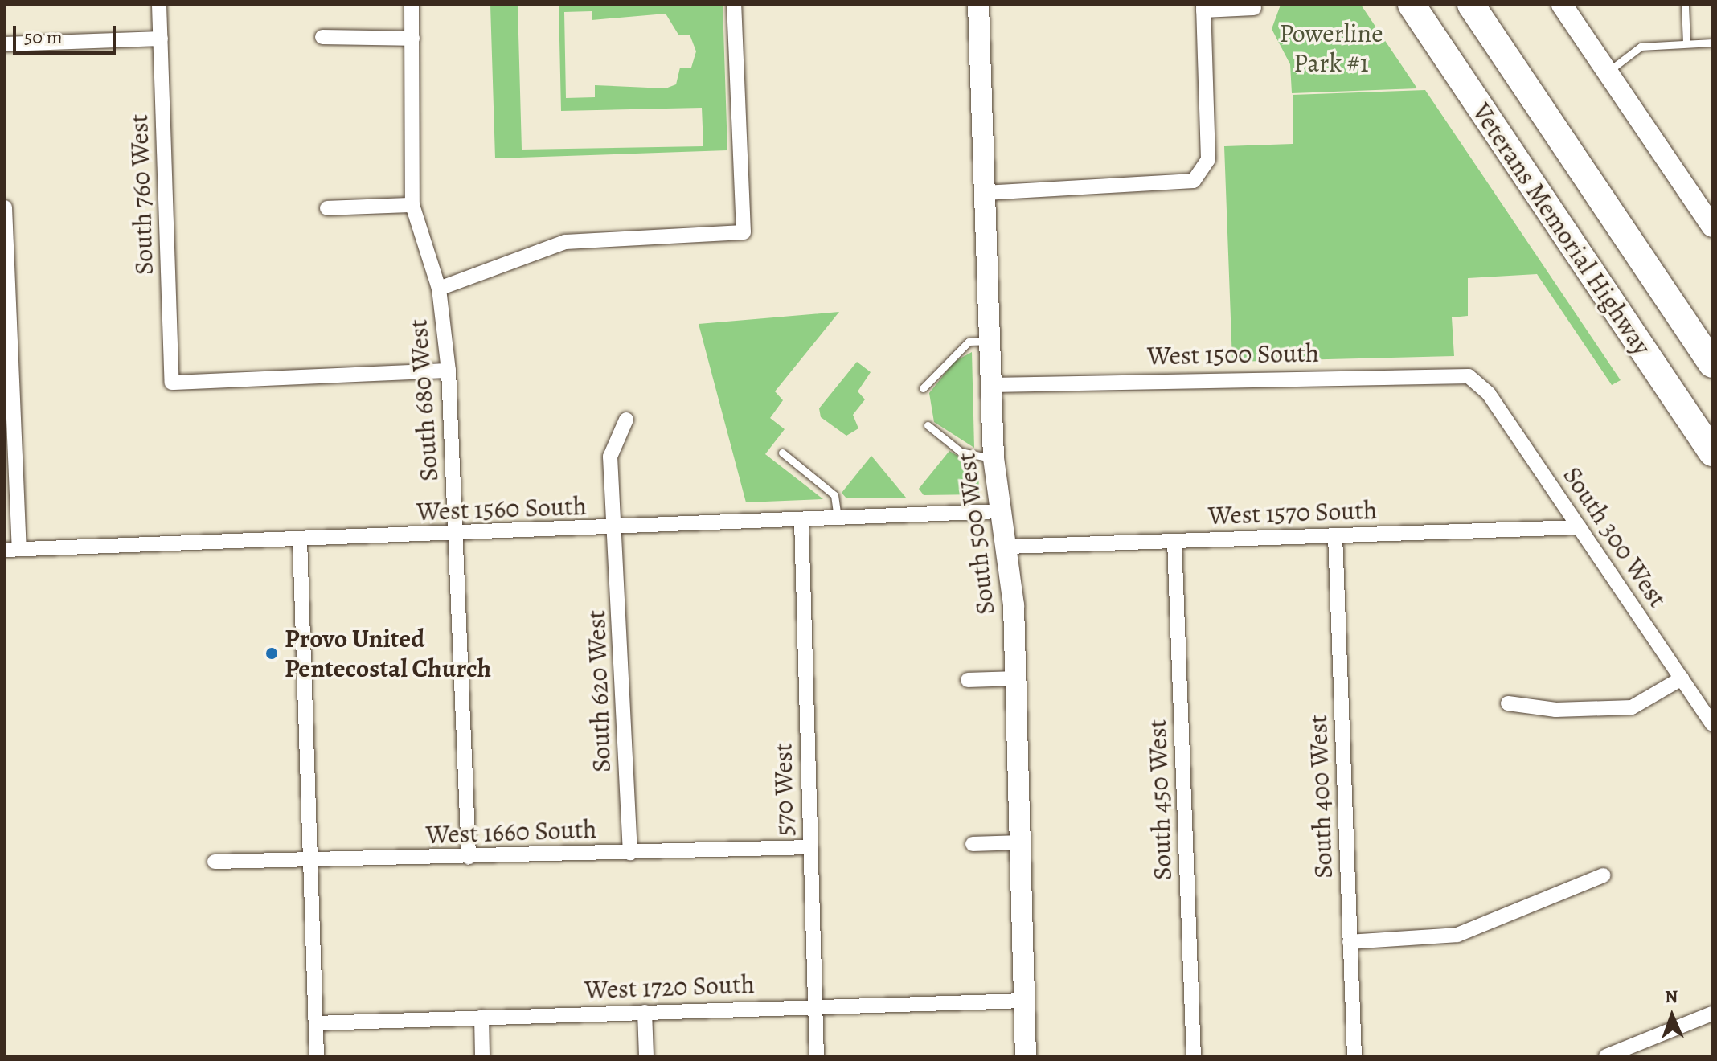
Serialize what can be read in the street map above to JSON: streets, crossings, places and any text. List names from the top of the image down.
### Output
{
  "streets": {
    "highway": ["Veterans Memorial Highway"],
    "main road": ["South 500 West"],
    "street": [
      "South 760 West",
      "West 1500 South",
      "South 680 West",
      "West 1560 South",
      "West 1570 South",
      "South 300 West",
      "South 620 West",
      "570 West",
      "South 400 West",
      "South 450 West",
      "West 1660 South",
      "West 1720 South"
    ]
  },
  "crossings": [
    ["South 760 West", "South 680 West"],
    ["West 1500 South", "South 500 West"],
    ["West 1500 South", "South 300 West"],
    ["South 680 West", "West 1560 South"],
    ["South 680 West", "West 1660 South"],
    ["West 1560 South", "South 500 West"],
    ["West 1560 South", "South 620 West"],
    ["West 1560 South", "570 West"],
    ["West 1570 South", "South 500 West"],
    ["West 1570 South", "South 300 West"],
    ["West 1570 South", "South 400 West"],
    ["West 1570 South", "South 450 West"],
    ["South 500 West", "West 1720 South"],
    ["South 620 West", "West 1660 South"],
    ["570 West", "West 1660 South"],
    ["570 West", "West 1720 South"]
  ],
  "parks": ["Powerline Park #1"],
  "places": ["Provo United Pentecostal Church"],
  "scale_bar": "50 m",
  "north": "top"
}
